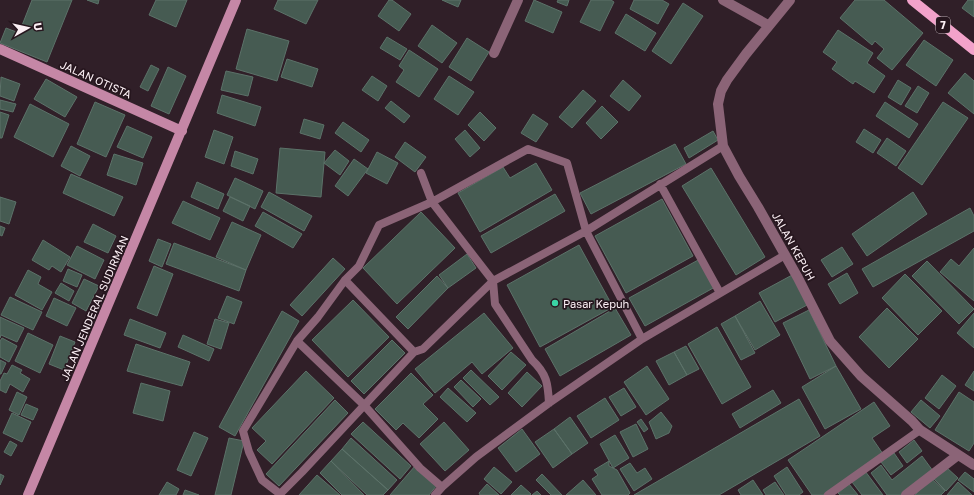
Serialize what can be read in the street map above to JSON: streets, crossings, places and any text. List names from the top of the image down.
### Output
{
  "streets": {
    "main road": ["7", "JALAN OTISTA", "JALAN JENDERAL SUDIRMAN"],
    "street": ["JALAN KEPUH"]
  },
  "crossings": [
    ["JALAN OTISTA", "JALAN JENDERAL SUDIRMAN"]
  ],
  "places": ["Pasar Kepuh"],
  "north": "right"
}
